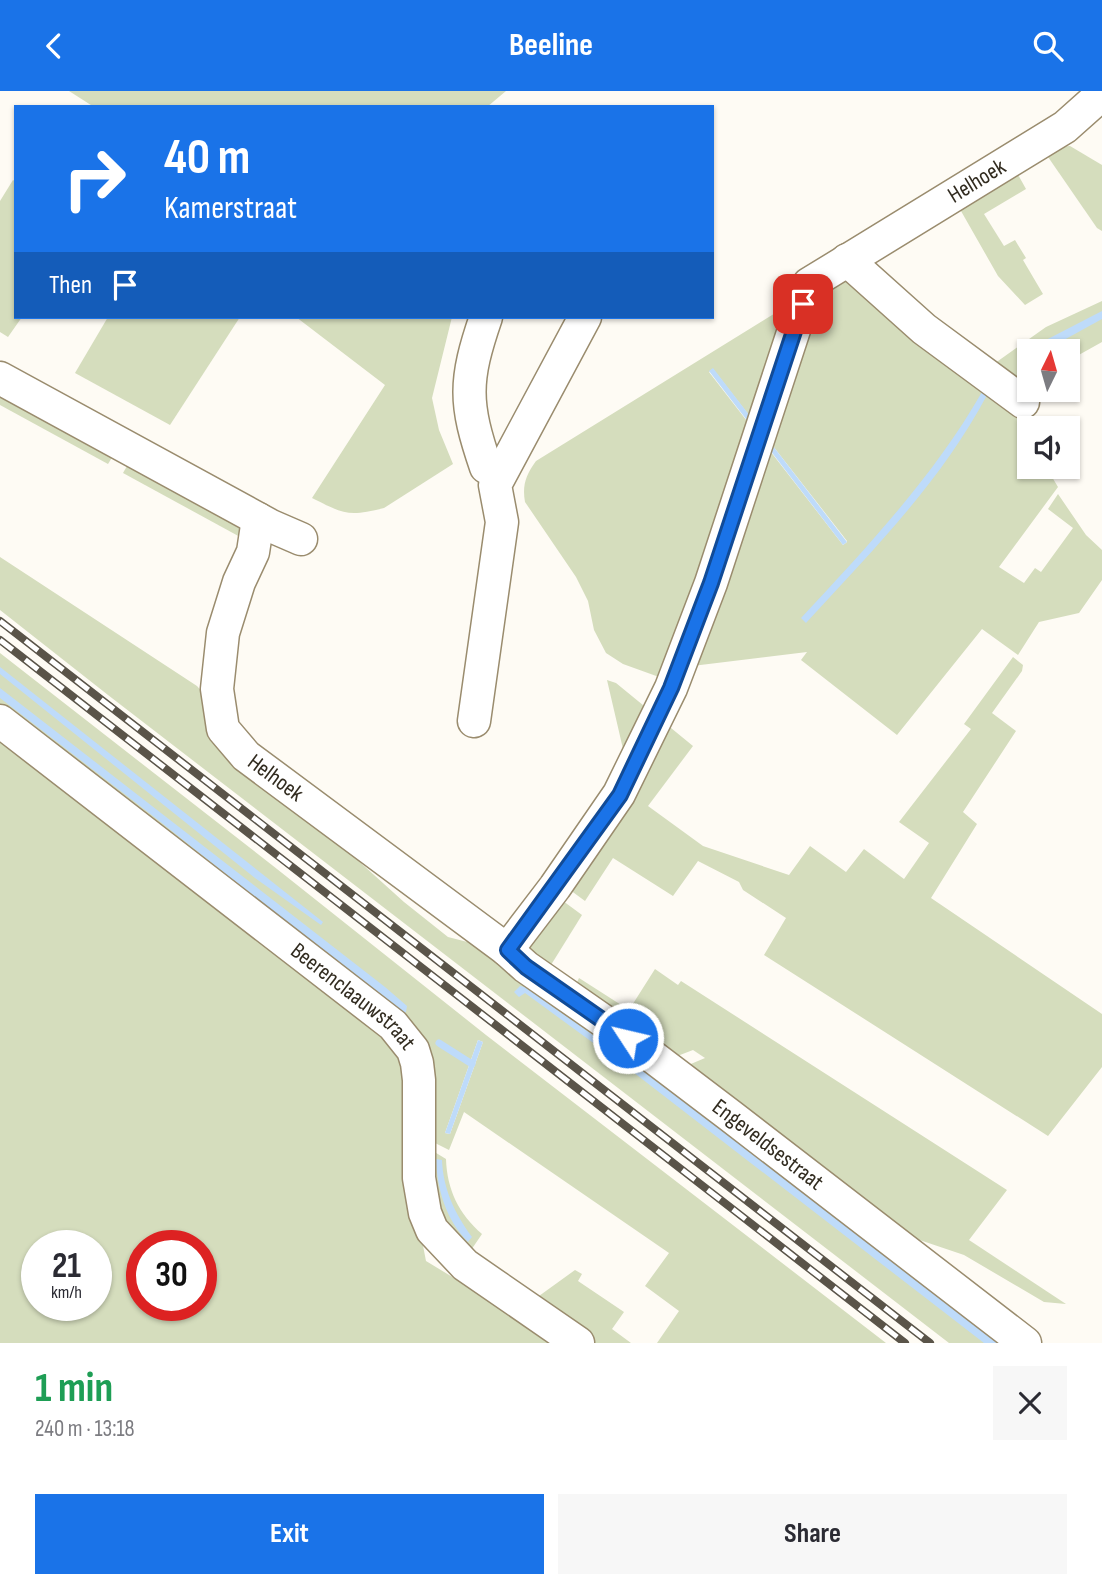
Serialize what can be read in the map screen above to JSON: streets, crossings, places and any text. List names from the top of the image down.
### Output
{
  "streets": {
    "street": ["Helhoek", "Beerenclaauwstraat", "Engeveldsestraat"]
  },
  "crossings": [
    ["Helhoek", "Engeveldsestraat"]
  ],
  "north": "top",
  "page": {
    "header": "Beeline",
    "turn": ["40 m", "Kamerstraat"],
    "then": "Then",
    "speed": "21 km/h",
    "limit": "30",
    "heading": ["1 min", "240 m · 13:18"],
    "buttons": ["Exit", "Share"]
  }
}
